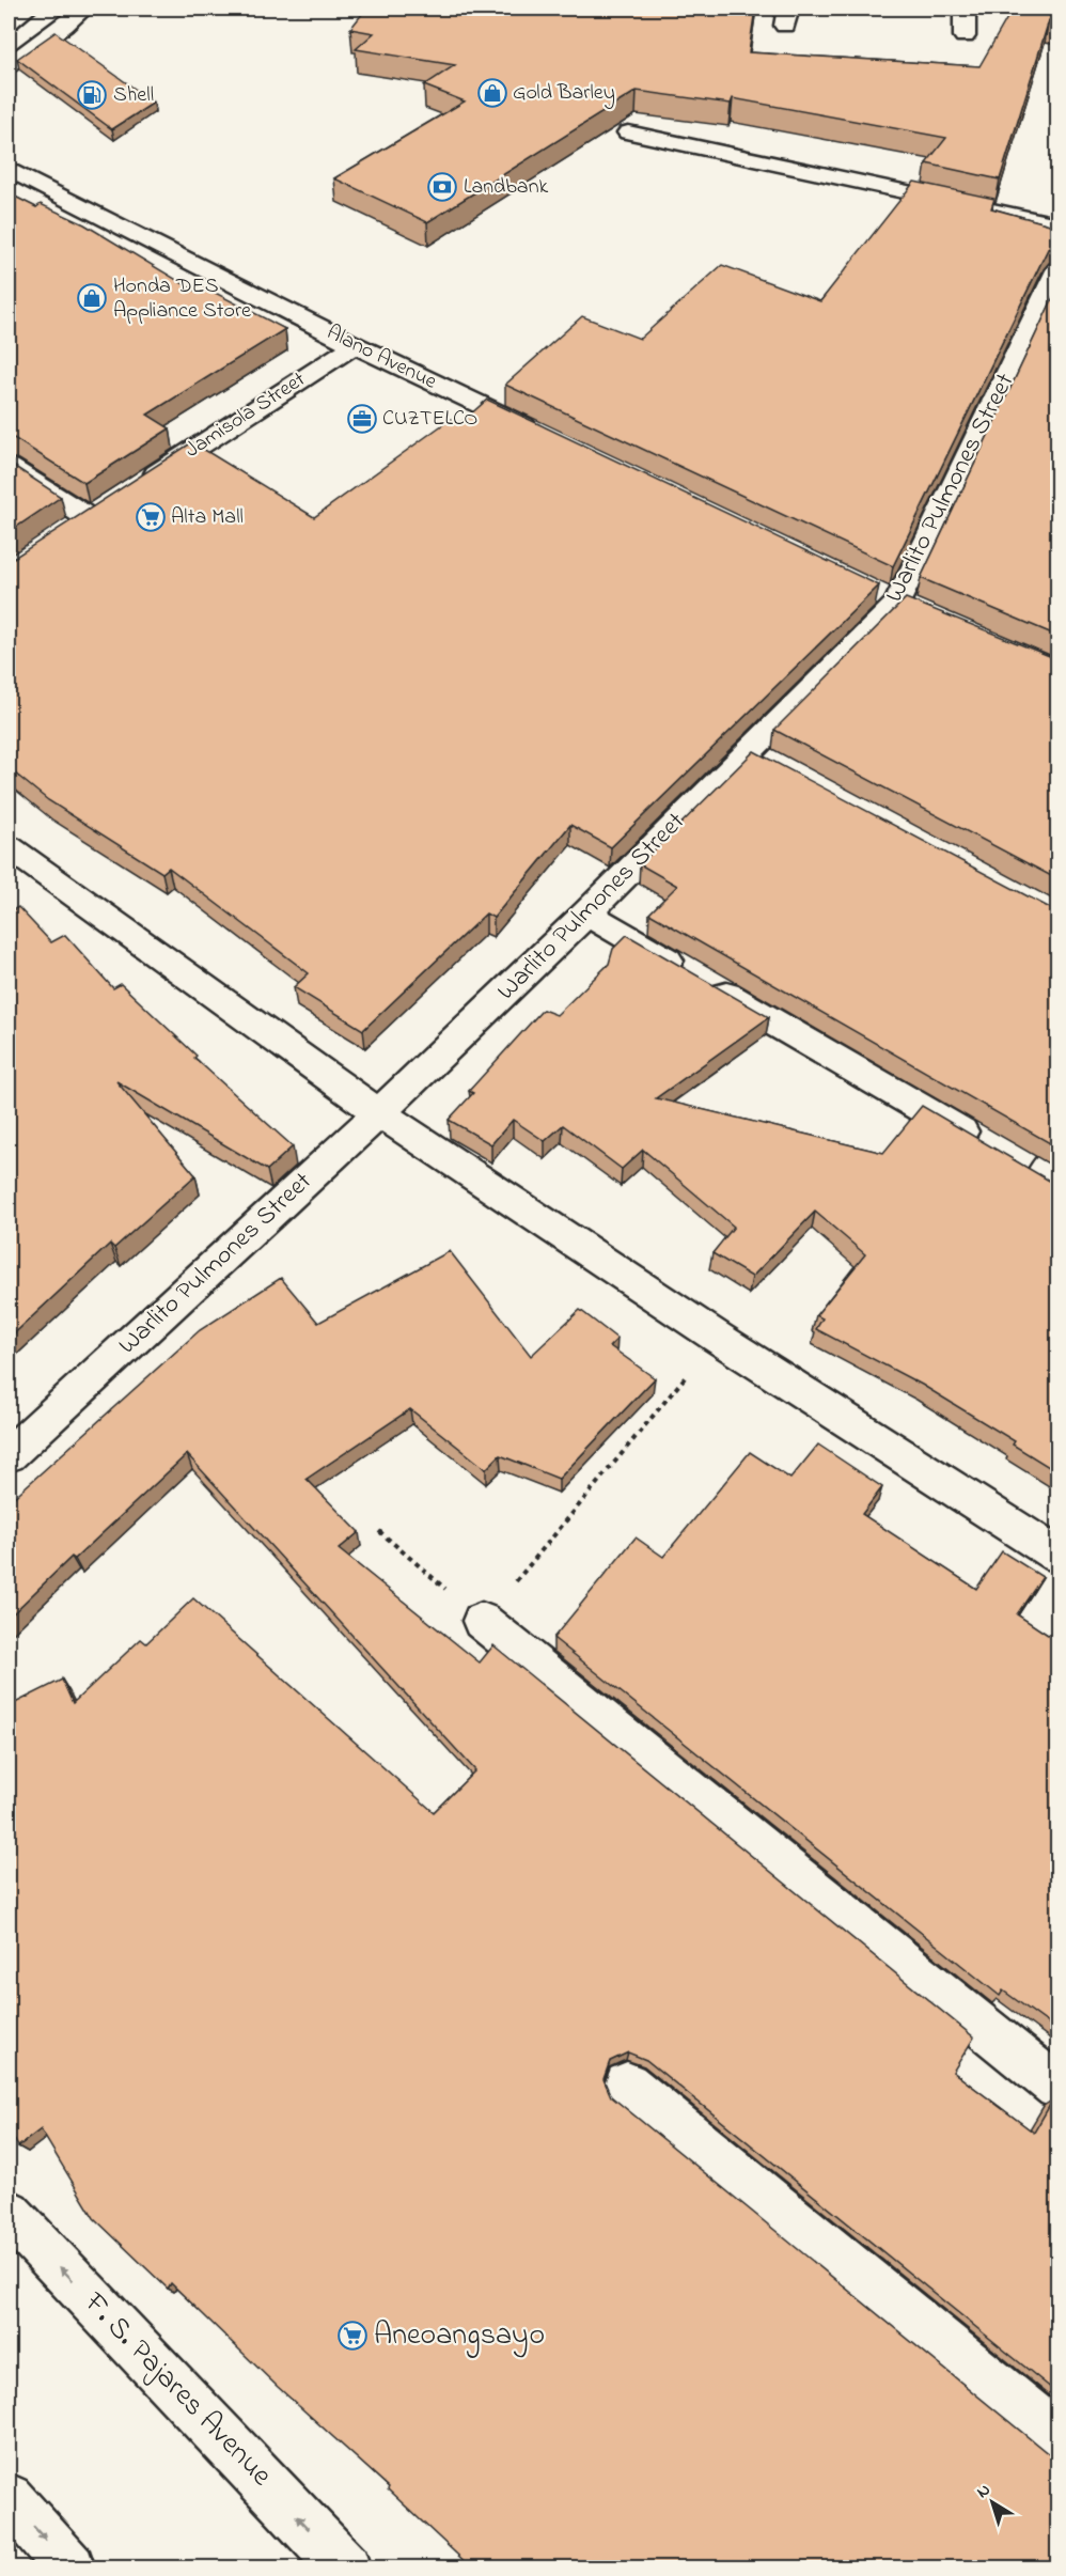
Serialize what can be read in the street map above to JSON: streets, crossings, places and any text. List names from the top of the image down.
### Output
{
  "streets": {
    "street": [
      "Alano Avenue",
      "Jamisola Street",
      "Warlito Pulmones Street",
      "F. S. Pajares Avenue"
    ]
  },
  "crossings": [
    ["Alano Avenue", "Jamisola Street"]
  ],
  "one_way": ["F. S. Pajares Avenue"],
  "places": {
    "shop": ["Gold Barley", "Honda DES Appliance Store"],
    "fuel station": ["Shell"],
    "bank": ["Landbank"],
    "office": ["CUZTELCO"],
    "supermarket": ["Alta Mall", "Aneoangsayo"]
  },
  "north": "top left"
}
